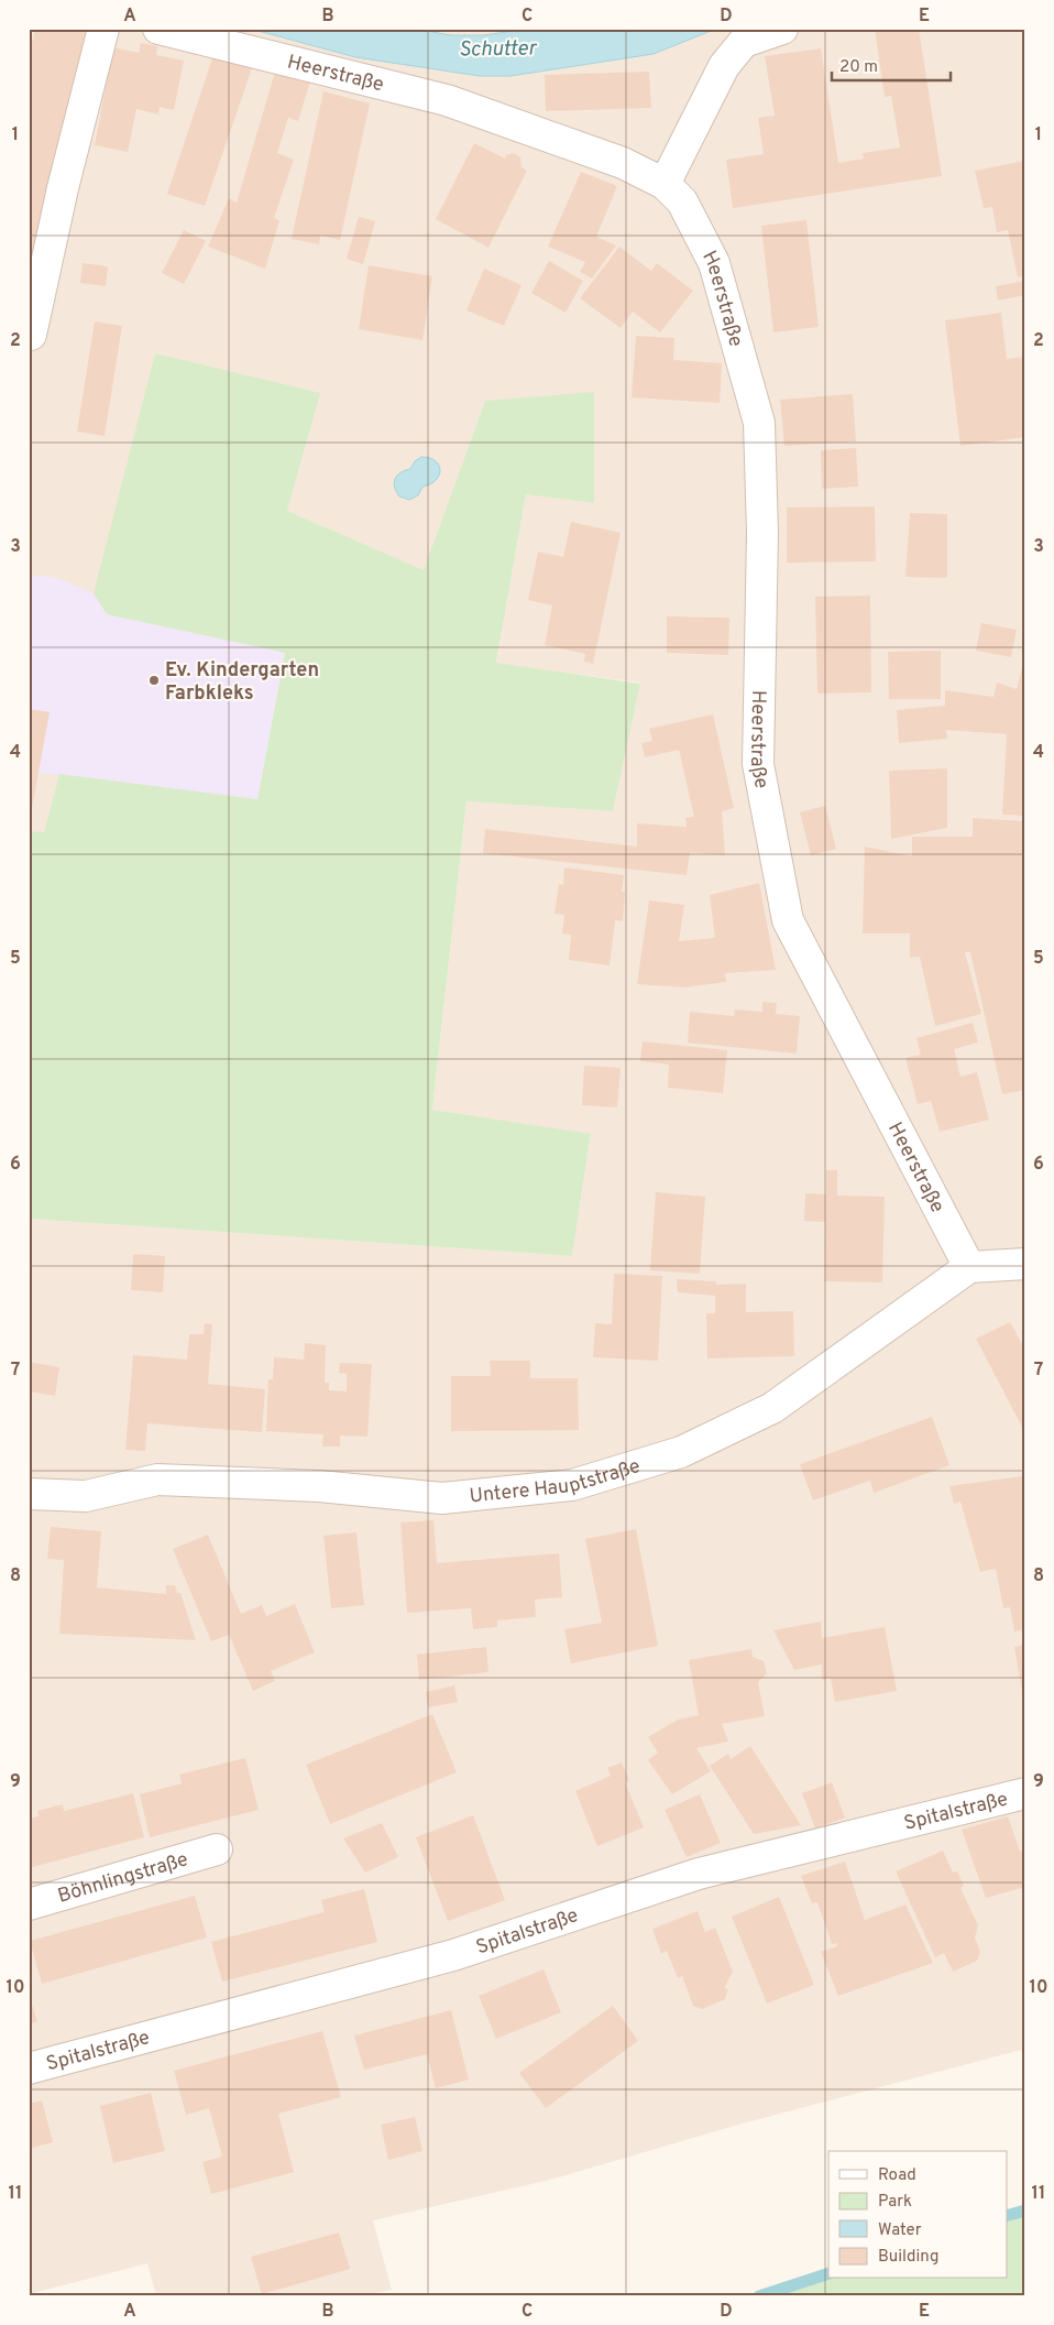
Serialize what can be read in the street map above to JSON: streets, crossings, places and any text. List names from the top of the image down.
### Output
{
  "streets": {
    "street": [
      "Heerstraße",
      "Untere Hauptstraße",
      "Spitalstraße",
      "Böhnlingstraße"
    ]
  },
  "crossings": [
    ["Heerstraße", "Untere Hauptstraße"]
  ],
  "water": ["Schutter"],
  "places": ["Ev. Kindergarten Farbkleks"],
  "legend": [
    "Road",
    "Park",
    "Water",
    "Building"
  ],
  "scale_bar": "20 m",
  "grid": {
    "columns": [
      "A",
      "B",
      "C",
      "D",
      "E"
    ],
    "rows": [
      "1",
      "2",
      "3",
      "4",
      "5",
      "6",
      "7",
      "8",
      "9",
      "10",
      "11"
    ]
  }
}
